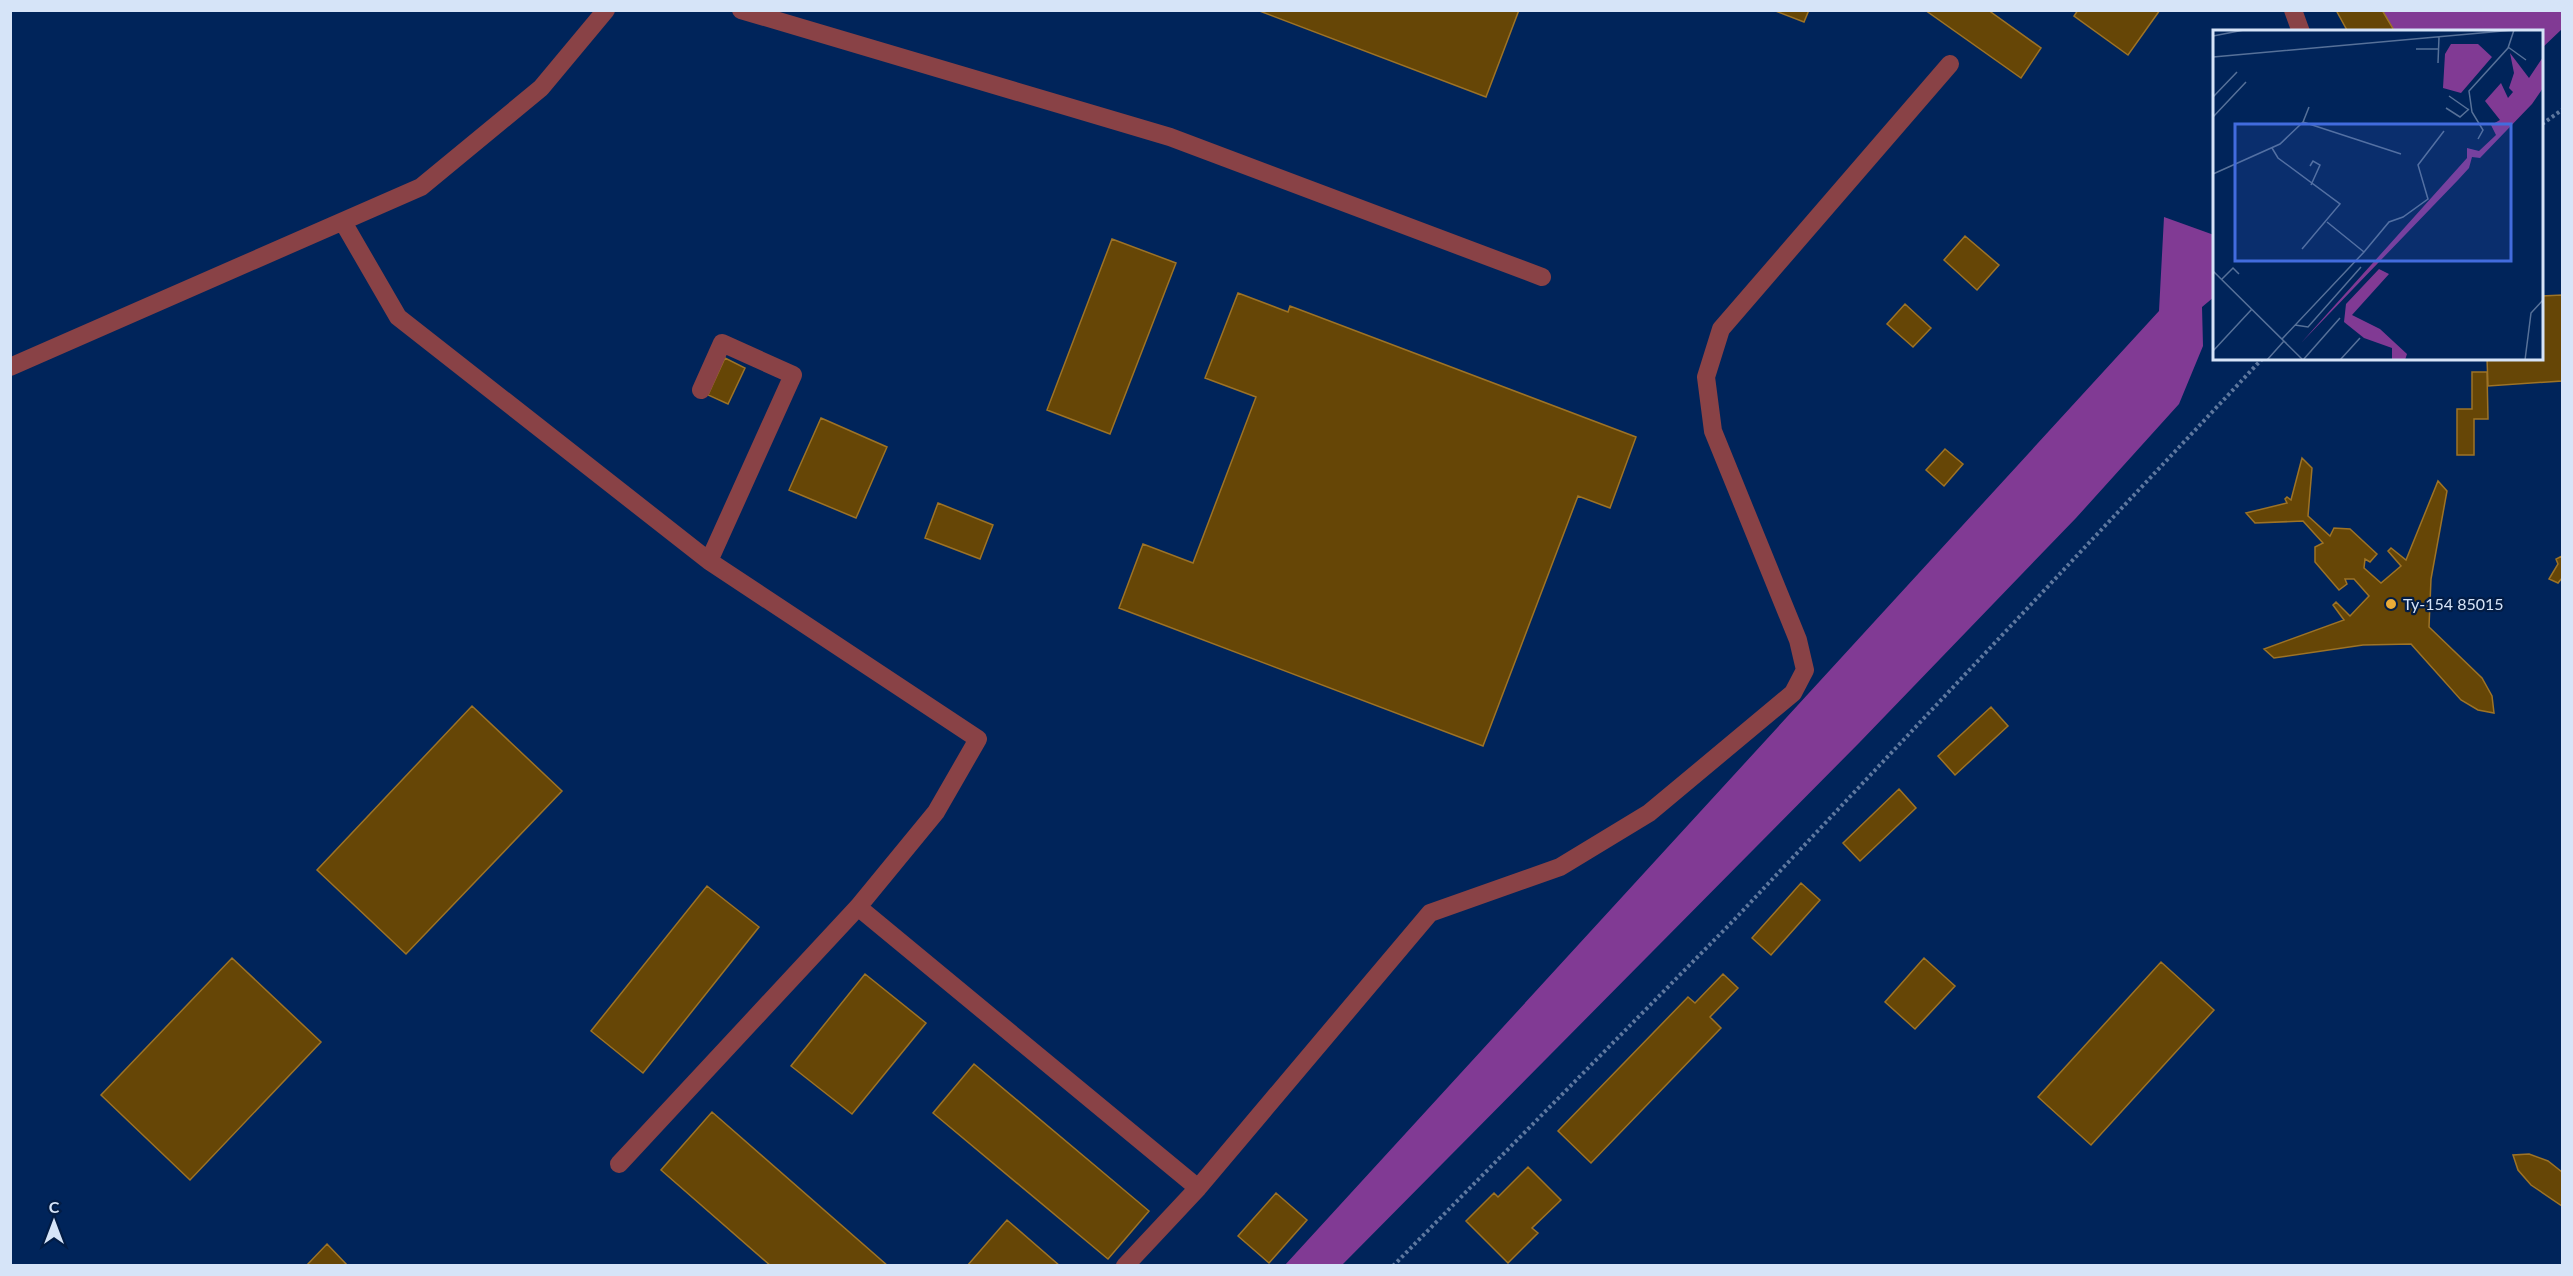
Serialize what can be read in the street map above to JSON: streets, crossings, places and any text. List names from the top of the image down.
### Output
{
  "places": ["Ту-154 85015"],
  "north": "top"
}
